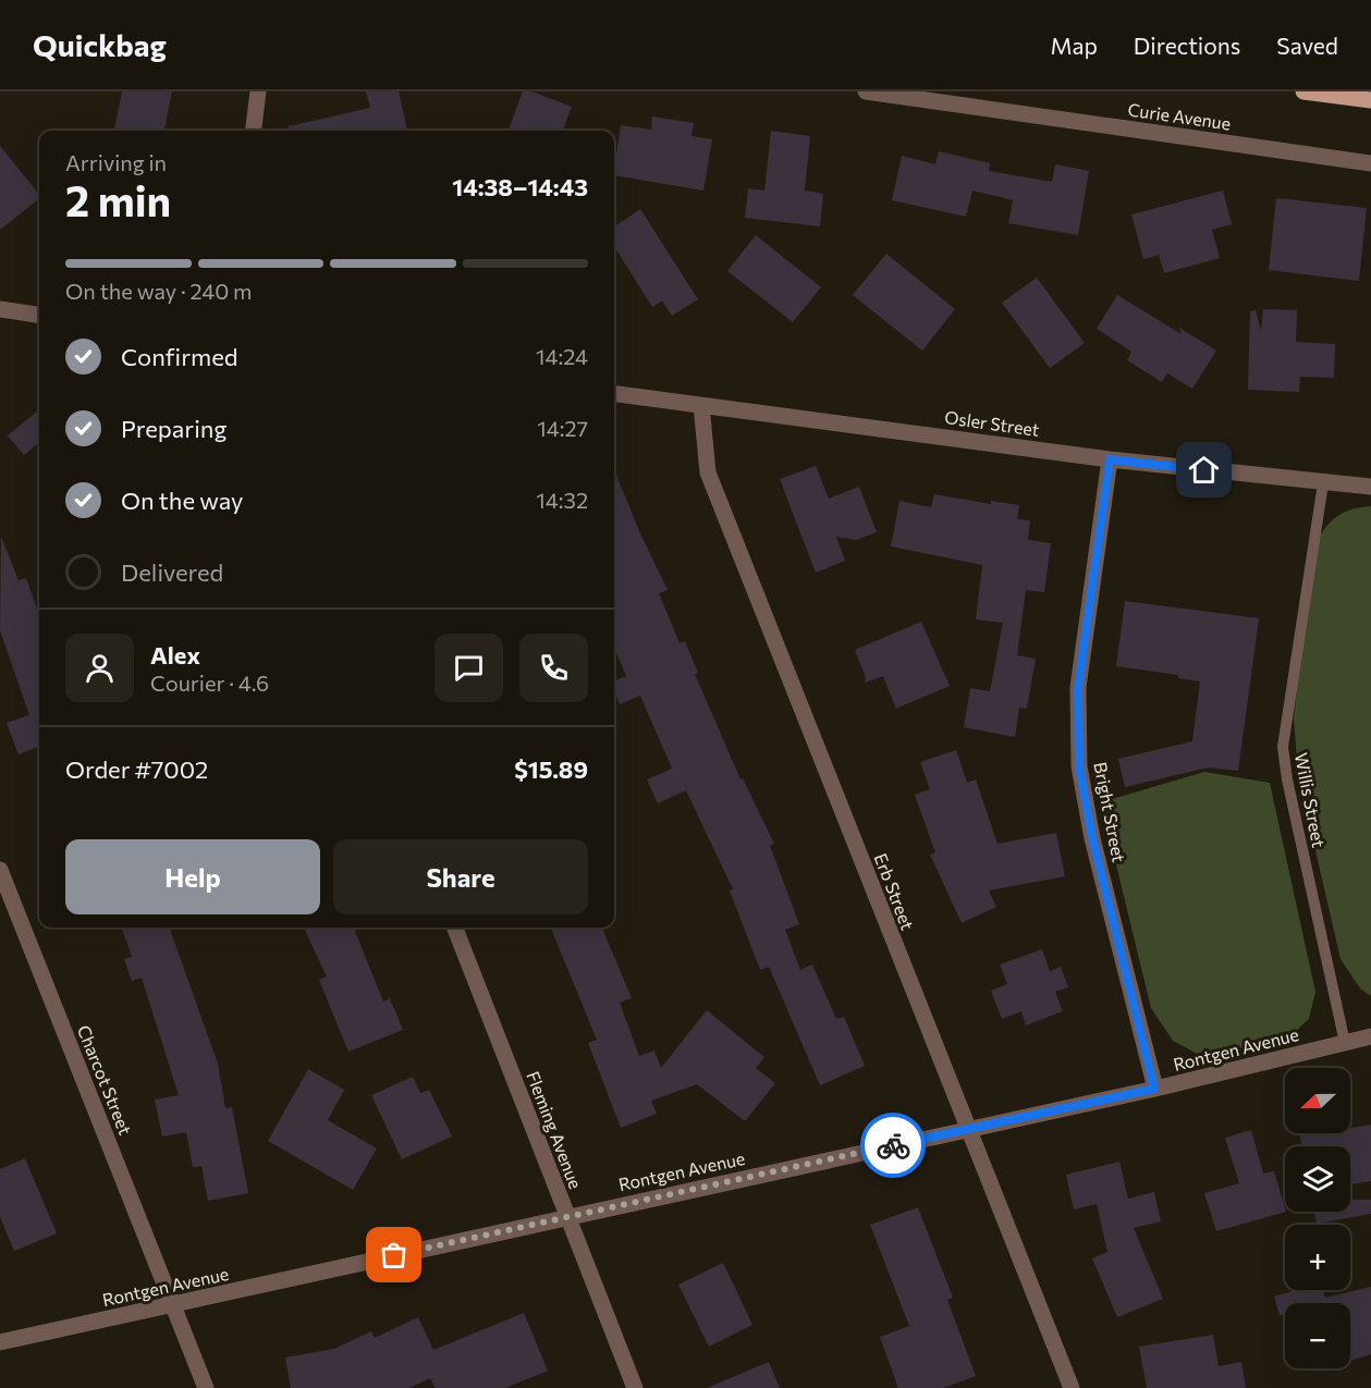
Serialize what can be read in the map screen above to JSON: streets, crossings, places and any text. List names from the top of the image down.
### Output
{
  "streets": {
    "street": [
      "Curie Avenue",
      "Osler Street",
      "Bright Street",
      "Erb Street",
      "Rontgen Avenue",
      "Charcot Street",
      "Fleming Avenue"
    ],
    "lane": ["Willis Street"]
  },
  "crossings": [
    ["Osler Street", "Willis Street"],
    ["Osler Street", "Bright Street"],
    ["Osler Street", "Erb Street"],
    ["Willis Street", "Rontgen Avenue"],
    ["Bright Street", "Rontgen Avenue"],
    ["Erb Street", "Rontgen Avenue"],
    ["Rontgen Avenue", "Charcot Street"],
    ["Rontgen Avenue", "Fleming Avenue"]
  ],
  "north": "left",
  "page": {
    "header": "Quickbag",
    "nav": ["Map", "Directions", "Saved"],
    "heading": ["2 min", "Arriving in", "14:38–14:43"],
    "panel": [
      "Alex",
      "Courier · 4.6",
      "Order #7002",
      "$15.89"
    ],
    "bar": "On the way · 240 m",
    "list": [
      ["Confirmed", "14:24"],
      ["Preparing", "14:27"],
      ["On the way", "14:32"],
      "Delivered"
    ],
    "buttons": ["Help", "Share"],
    "map_buttons": ["+", "−"]
  }
}
